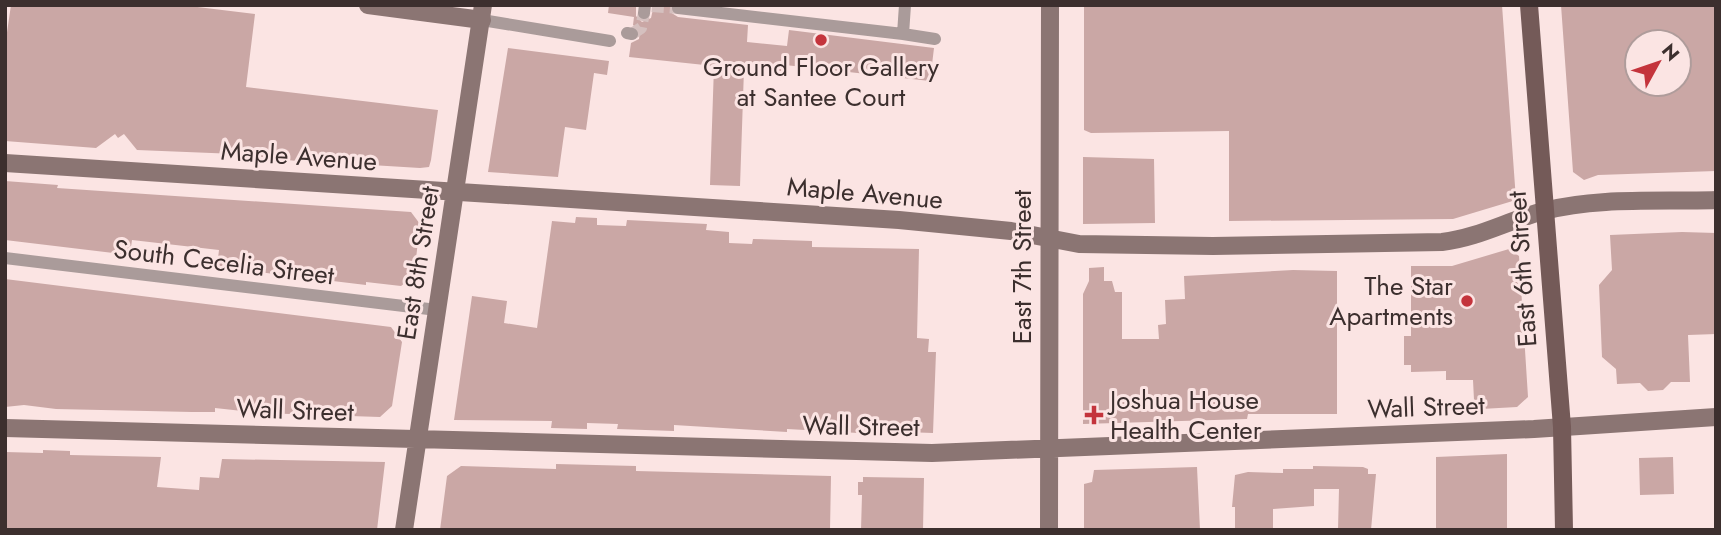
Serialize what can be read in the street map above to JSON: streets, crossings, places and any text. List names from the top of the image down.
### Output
{
  "streets": {
    "main road": ["East 6th Street"],
    "street": [
      "Maple Avenue",
      "South Cecelia Street",
      "East 8th Street",
      "East 7th Street",
      "Wall Street"
    ]
  },
  "crossings": [
    ["Maple Avenue", "East 8th Street"],
    ["Maple Avenue", "East 7th Street"],
    ["Maple Avenue", "East 6th Street"],
    ["South Cecelia Street", "East 8th Street"],
    ["East 8th Street", "Wall Street"],
    ["East 7th Street", "Wall Street"],
    ["East 6th Street", "Wall Street"]
  ],
  "places": {
    "other": ["Ground Floor Gallery at Santee Court", "The Star Apartments"],
    "health": ["Joshua House Health Center"]
  },
  "north": "top right"
}
